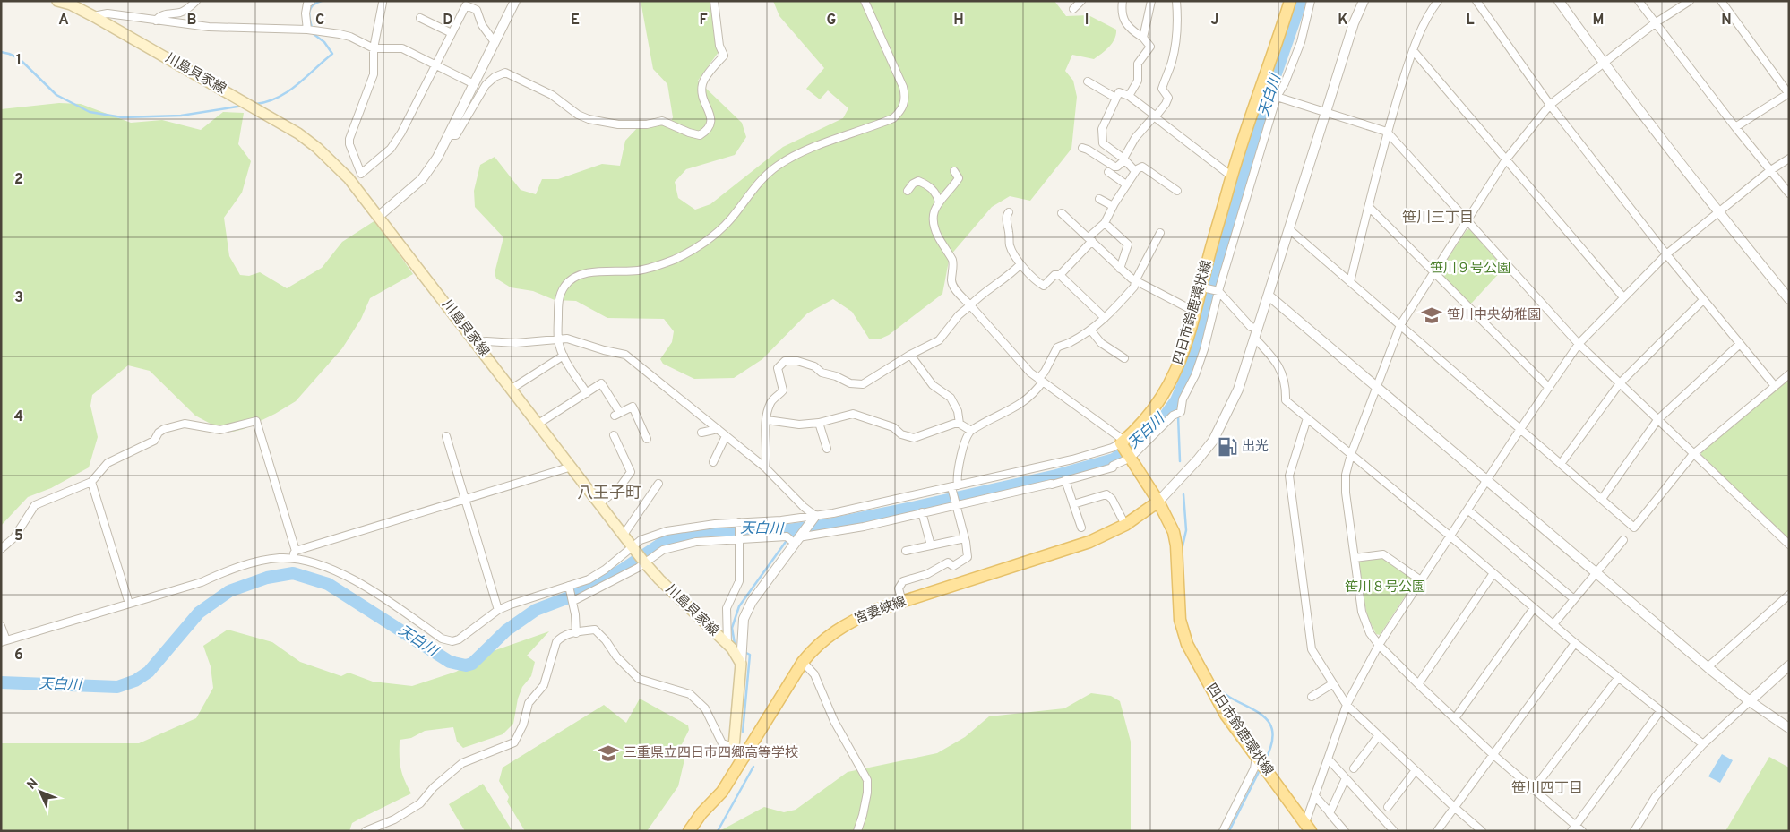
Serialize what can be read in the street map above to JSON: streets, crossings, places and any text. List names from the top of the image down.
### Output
{
  "streets": {
    "main road": ["川島貝家線", "四日市鈴鹿環状線", "宮妻峡線"]
  },
  "crossings": [
    ["四日市鈴鹿環状線", "宮妻峡線"]
  ],
  "districts": ["笹川三丁目", "八王子町", "笹川四丁目"],
  "water": ["天白川"],
  "parks": ["笹川９号公園", "笹川８号公園"],
  "places": {
    "school or university": ["笹川中央幼稚園", "三重県立四日市四郷高等学校"],
    "fuel station": ["出光"]
  },
  "north": "top left",
  "grid": {
    "columns": [
      "A",
      "B",
      "C",
      "D",
      "E",
      "F",
      "G",
      "H",
      "I",
      "J",
      "K",
      "L",
      "M",
      "N"
    ],
    "rows": [
      "1",
      "2",
      "3",
      "4",
      "5",
      "6"
    ]
  }
}
